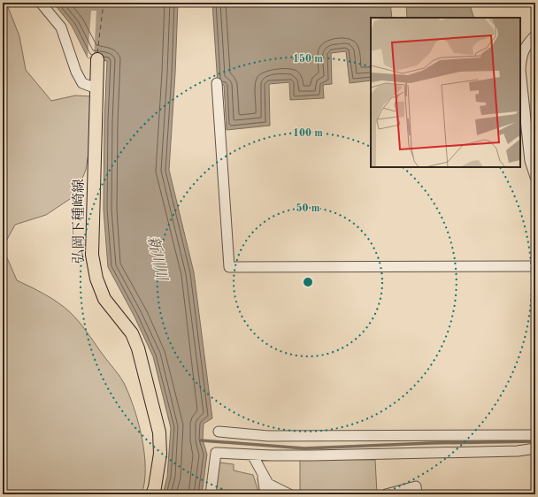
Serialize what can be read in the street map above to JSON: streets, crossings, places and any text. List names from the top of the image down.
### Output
{
  "streets": {
    "main road": ["弘岡下種崎線"]
  },
  "water": ["新川川"],
  "rings": ["150 m", "100 m", "50 m"]
}
